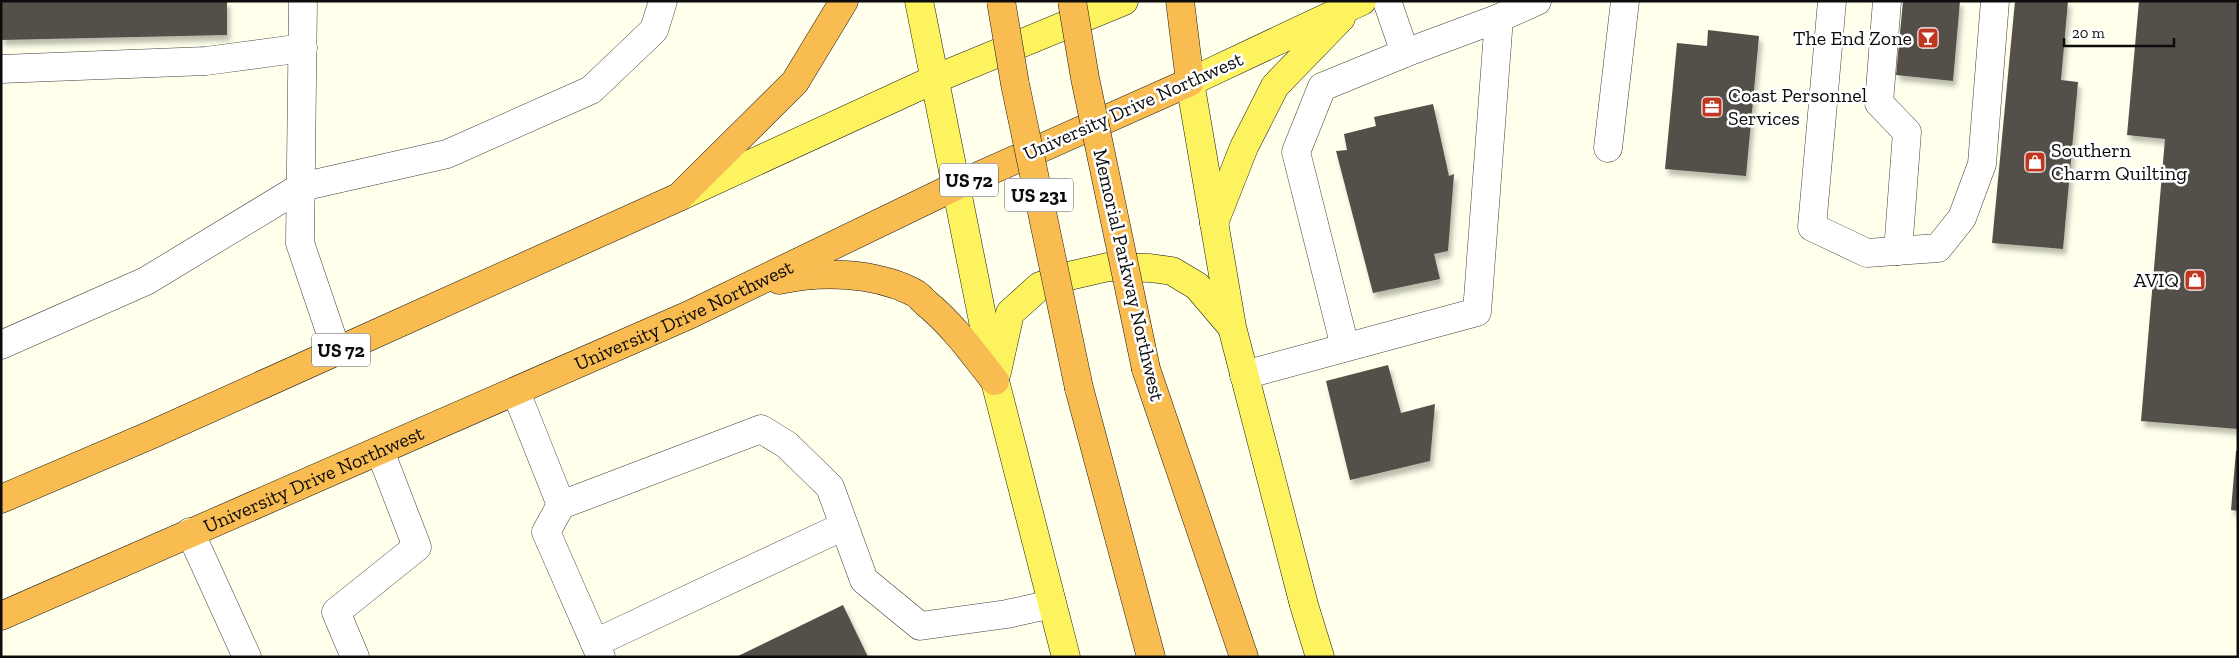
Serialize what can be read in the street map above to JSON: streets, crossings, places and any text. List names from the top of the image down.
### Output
{
  "streets": {
    "highway": [
      "University Drive Northwest",
      "US 72",
      "US 231",
      "Memorial Parkway Northwest"
    ]
  },
  "places": {
    "bar": ["The End Zone"],
    "office": ["Coast Personnel Services"],
    "shop": ["Southern Charm Quilting", "AVIQ"]
  },
  "scale_bar": "20 m"
}
